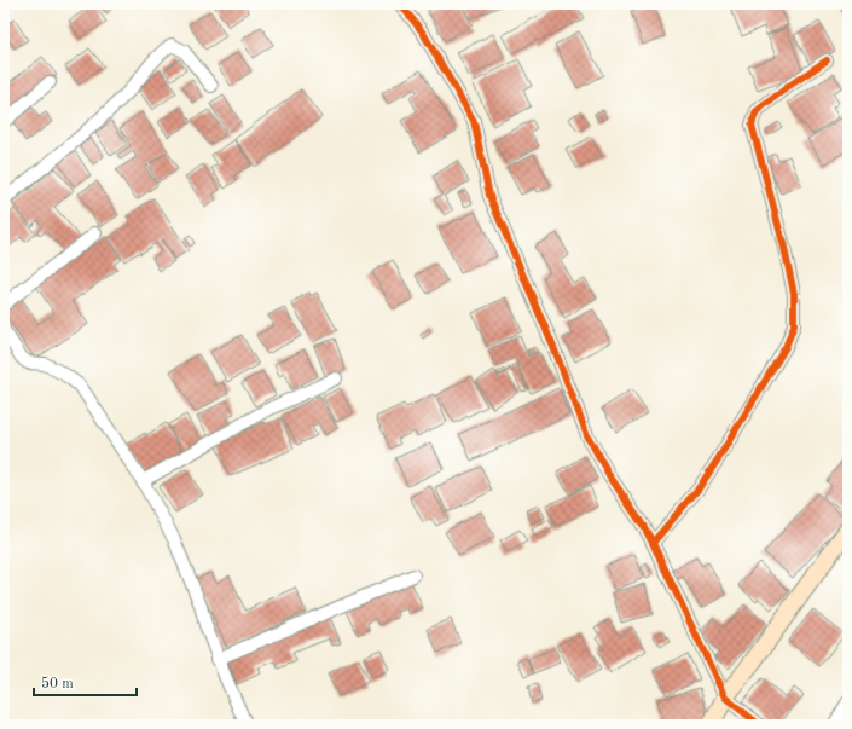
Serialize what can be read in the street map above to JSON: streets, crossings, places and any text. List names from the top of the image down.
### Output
{
  "scale_bar": "50 m"
}
